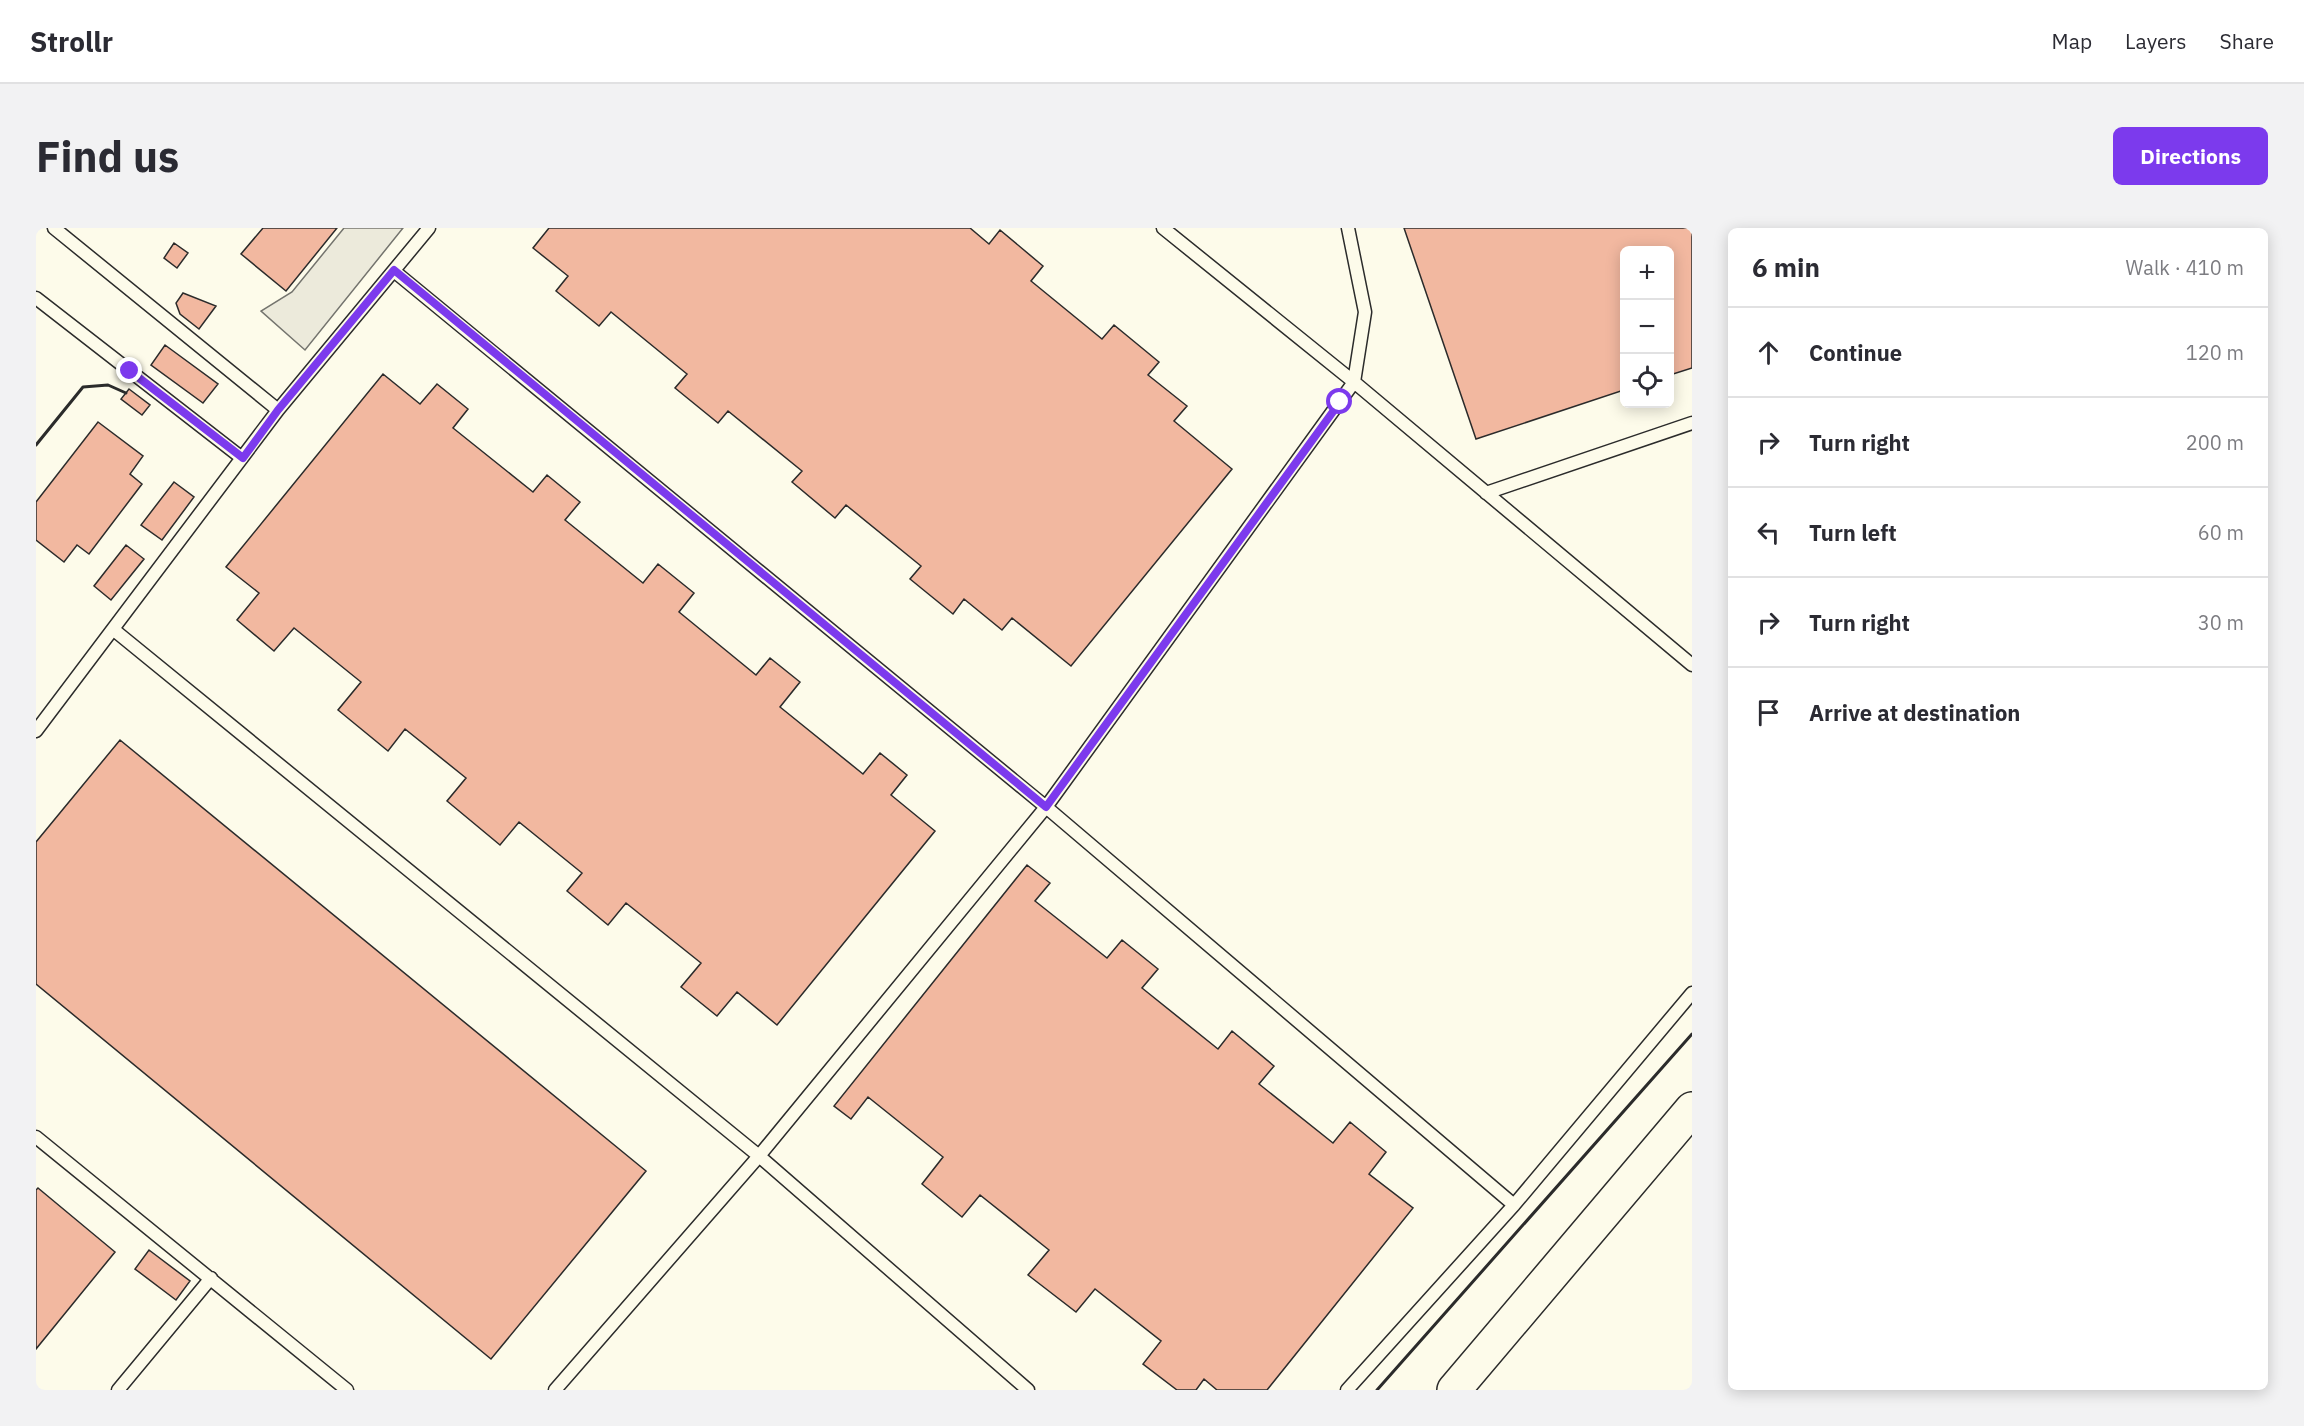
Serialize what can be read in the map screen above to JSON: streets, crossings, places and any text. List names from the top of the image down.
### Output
{
  "page": {
    "header": "Strollr",
    "nav": ["Map", "Layers", "Share"],
    "buttons": "Directions",
    "title": "Find us",
    "heading": ["6 min", "Walk · 410 m"],
    "map_buttons": ["+", "−"],
    "list": [
      ["Continue", "120 m"],
      ["Turn right", "200 m"],
      ["Turn left", "60 m"],
      ["Turn right", "30 m"],
      "Arrive at destination"
    ]
  }
}
